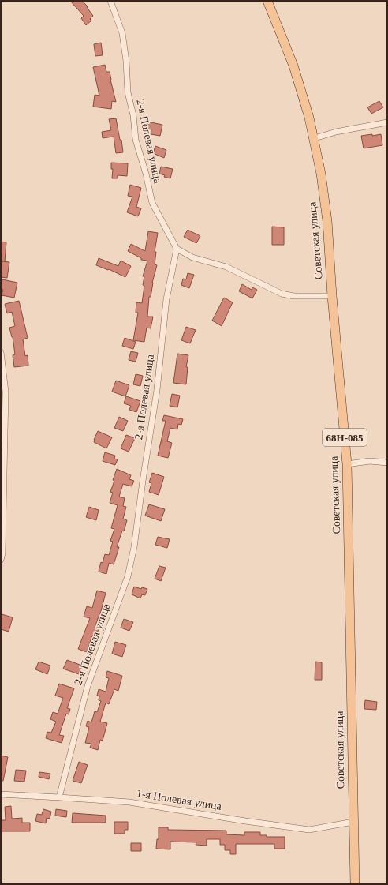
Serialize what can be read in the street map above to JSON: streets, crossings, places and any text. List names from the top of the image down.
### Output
{
  "streets": {
    "main road": ["Советская улица", "68Н-085"],
    "street": ["2-я Полевая улица", "1-я Полевая улица"]
  },
  "crossings": [
    ["2-я Полевая улица", "1-я Полевая улица"],
    ["Советская улица", "1-я Полевая улица"]
  ]
}
